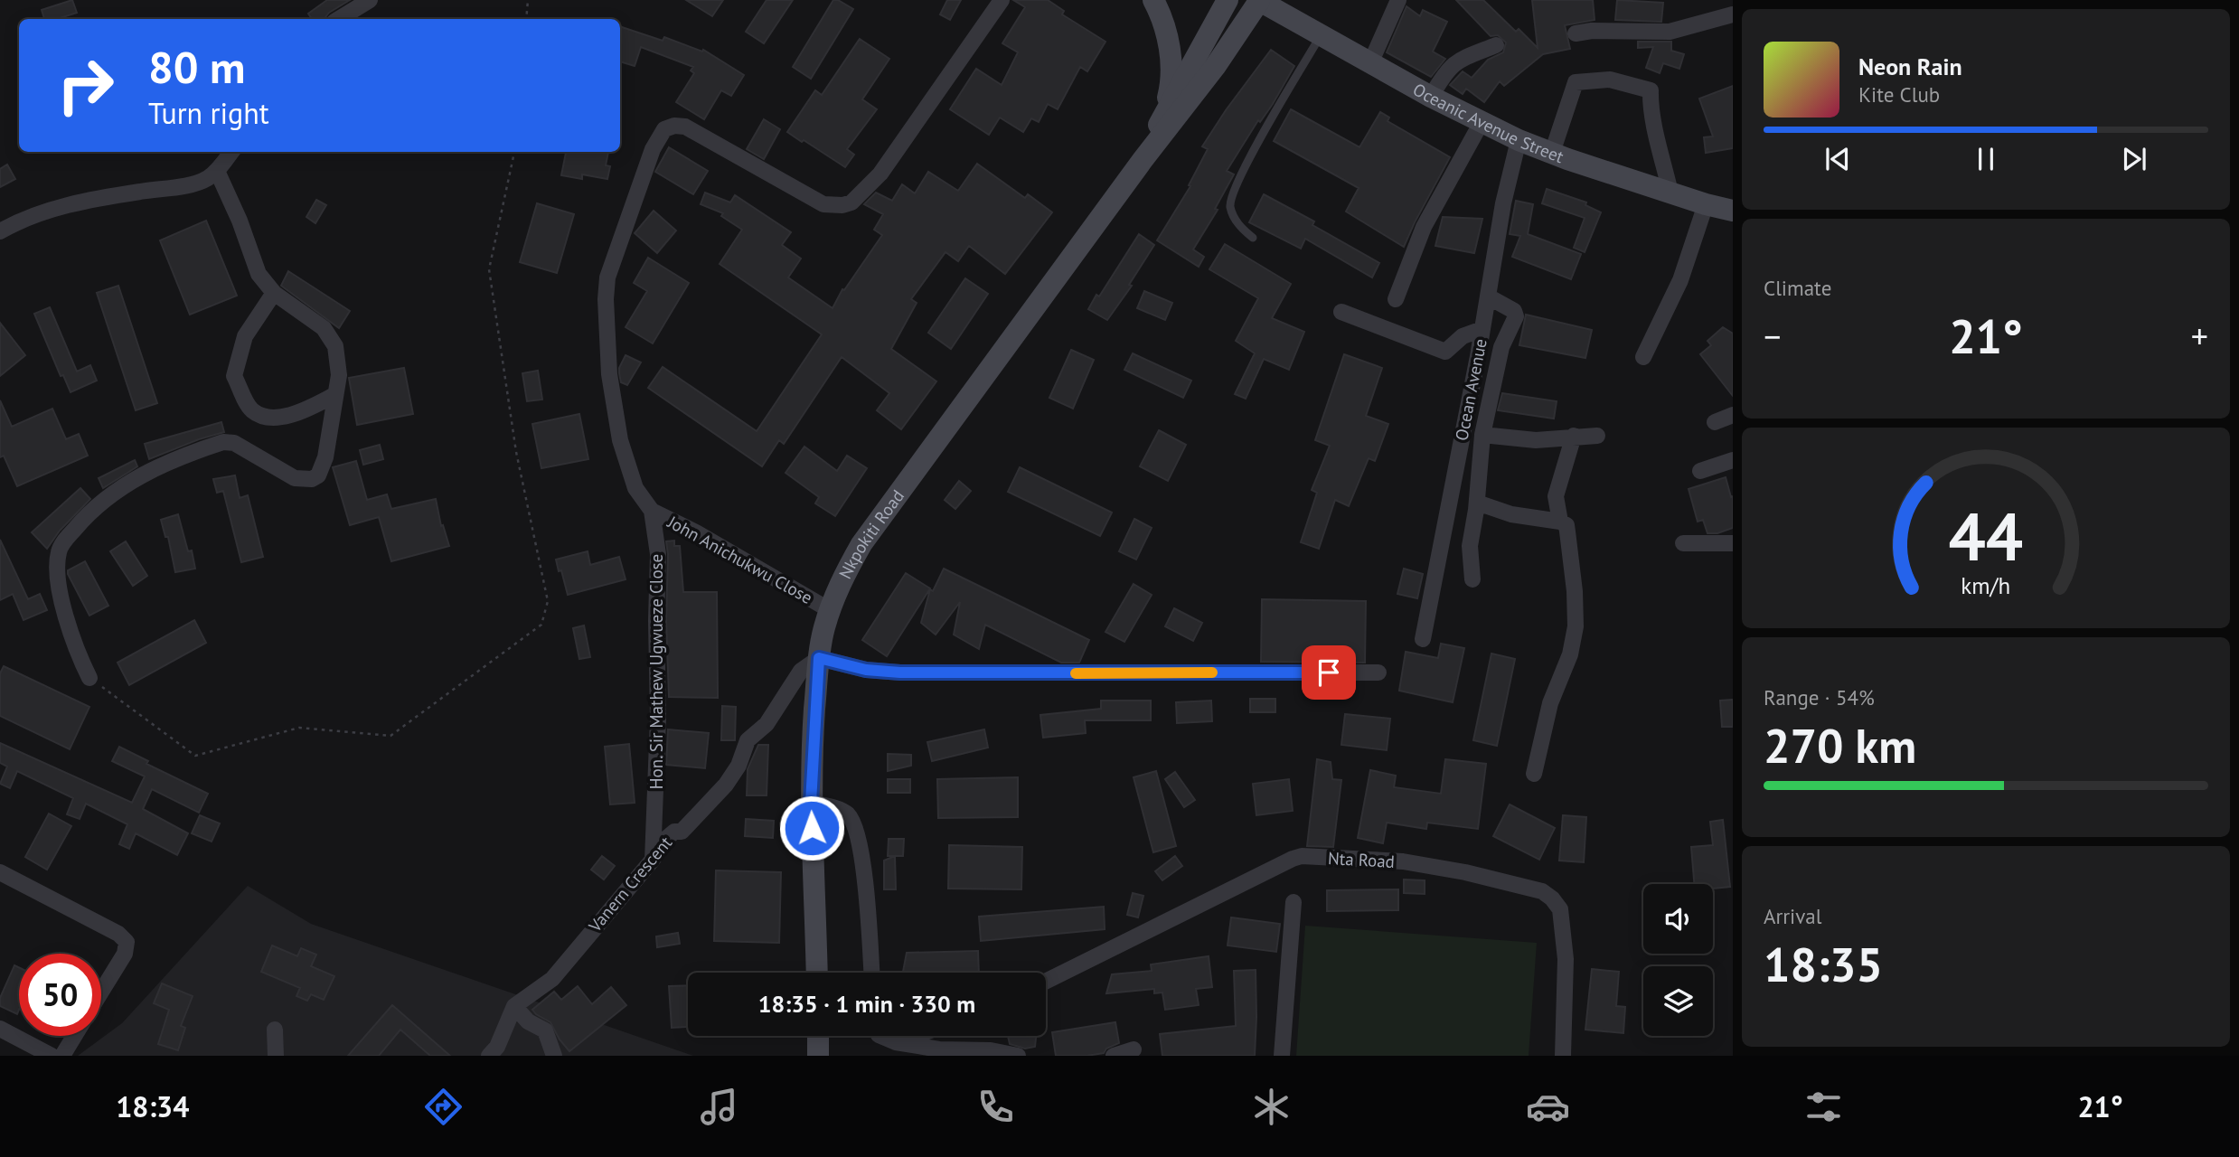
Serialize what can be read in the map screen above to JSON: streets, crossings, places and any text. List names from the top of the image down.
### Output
{
  "streets": {
    "main road": ["Oceanic Avenue Street", "Nkpokiti Road"],
    "street": [
      "Ocean Avenue",
      "John Anichukwu Close",
      "Hon. Sir Mathew Ugwueze Close",
      "Nta Road",
      "Vanern Crescent"
    ]
  },
  "crossings": [
    ["Oceanic Avenue Street", "Ocean Avenue"],
    ["Nkpokiti Road", "John Anichukwu Close"],
    ["Nkpokiti Road", "Vanern Crescent"],
    ["John Anichukwu Close", "Hon. Sir Mathew Ugwueze Close"],
    ["Hon. Sir Mathew Ugwueze Close", "Vanern Crescent"]
  ],
  "page": {
    "turn": ["80 m", "Turn right"],
    "song": ["Neon Rain", "Kite Club"],
    "tile": [
      "Climate",
      ["Range · 54%", "270 km"],
      ["Arrival", "18:35"]
    ],
    "heat": ["−", "21°", "+"],
    "limit": "50",
    "trip": "18:35 · 1 min · 330 m",
    "tabs": ["18:34", "21°"],
    "gauge": ["44", "km/h"]
  }
}
